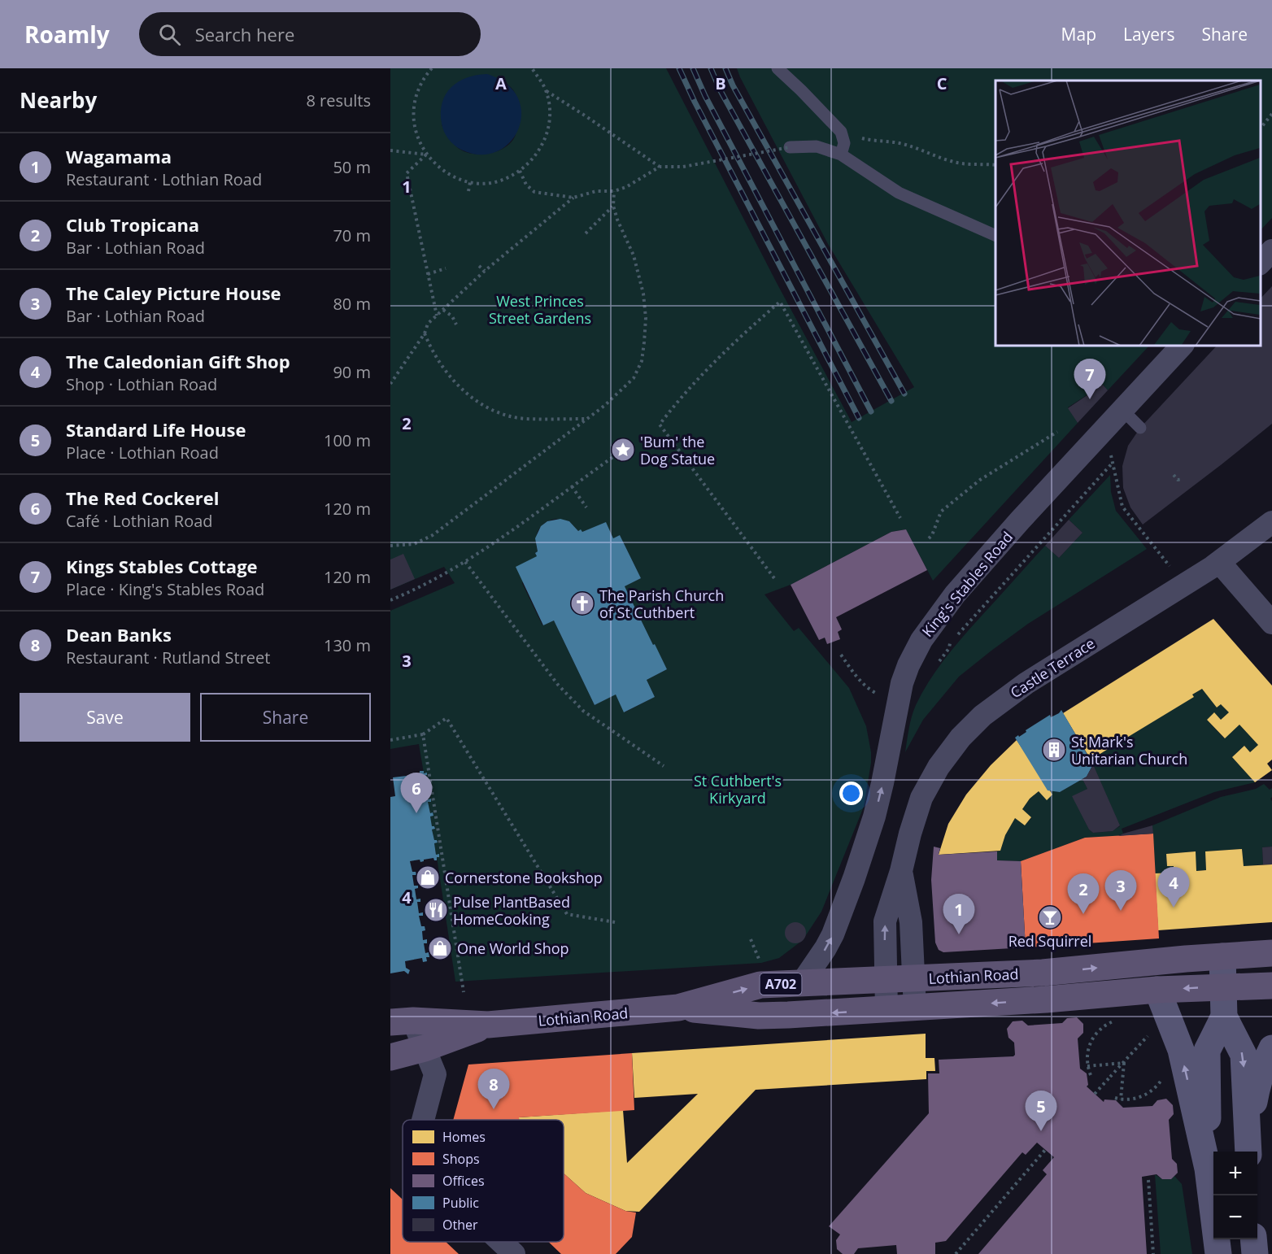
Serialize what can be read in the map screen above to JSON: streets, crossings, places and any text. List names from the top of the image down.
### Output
{
  "streets": {
    "main road": ["Lothian Road", "A702"],
    "street": ["King's Stables Road", "Castle Terrace"]
  },
  "crossings": [
    ["King's Stables Road", "Lothian Road"],
    ["Castle Terrace", "Lothian Road"]
  ],
  "one_way": ["King's Stables Road"],
  "parks": ["West Princes Street Gardens", "St Cuthbert's Kirkyard"],
  "places": {
    "place": ["'Bum' the Dog Statue"],
    "church": ["The Parish Church of St Cuthbert"],
    "building": ["St Mark's Unitarian Church"],
    "shop": ["Cornerstone Bookshop", "One World Shop"],
    "restaurant": ["Pulse PlantBased HomeCooking"],
    "bar": ["Red Squirrel"]
  },
  "legend": [
    "Homes",
    "Shops",
    "Offices",
    "Public",
    "Other"
  ],
  "page": {
    "header": "Roamly",
    "search": "Search here",
    "nav": ["Map", "Layers", "Share"],
    "heading": ["Nearby", "8 results"],
    "list": [
      {
        "mark": "1",
        "name": "Wagamama",
        "note": "Restaurant · Lothian Road",
        "value": "50 m"
      },
      {
        "mark": "2",
        "name": "Club Tropicana",
        "note": "Bar · Lothian Road",
        "value": "70 m"
      },
      {
        "mark": "3",
        "name": "The Caley Picture House",
        "note": "Bar · Lothian Road",
        "value": "80 m"
      },
      {
        "mark": "4",
        "name": "The Caledonian Gift Shop",
        "note": "Shop · Lothian Road",
        "value": "90 m"
      },
      {
        "mark": "5",
        "name": "Standard Life House",
        "note": "Place · Lothian Road",
        "value": "100 m"
      },
      {
        "mark": "6",
        "name": "The Red Cockerel",
        "note": "Café · Lothian Road",
        "value": "120 m"
      },
      {
        "mark": "7",
        "name": "Kings Stables Cottage",
        "note": "Place · King's Stables Road",
        "value": "120 m"
      },
      {
        "mark": "8",
        "name": "Dean Banks",
        "note": "Restaurant · Rutland Street",
        "value": "130 m"
      }
    ],
    "pins": [
      "7",
      "6",
      "4",
      "3",
      "2",
      "1",
      "8",
      "5"
    ],
    "buttons": ["Save", "Share"],
    "map_buttons": ["+", "−"]
  },
  "grid": {
    "columns": ["A", "B", "C"],
    "rows": [
      "1",
      "2",
      "3",
      "4"
    ]
  }
}
